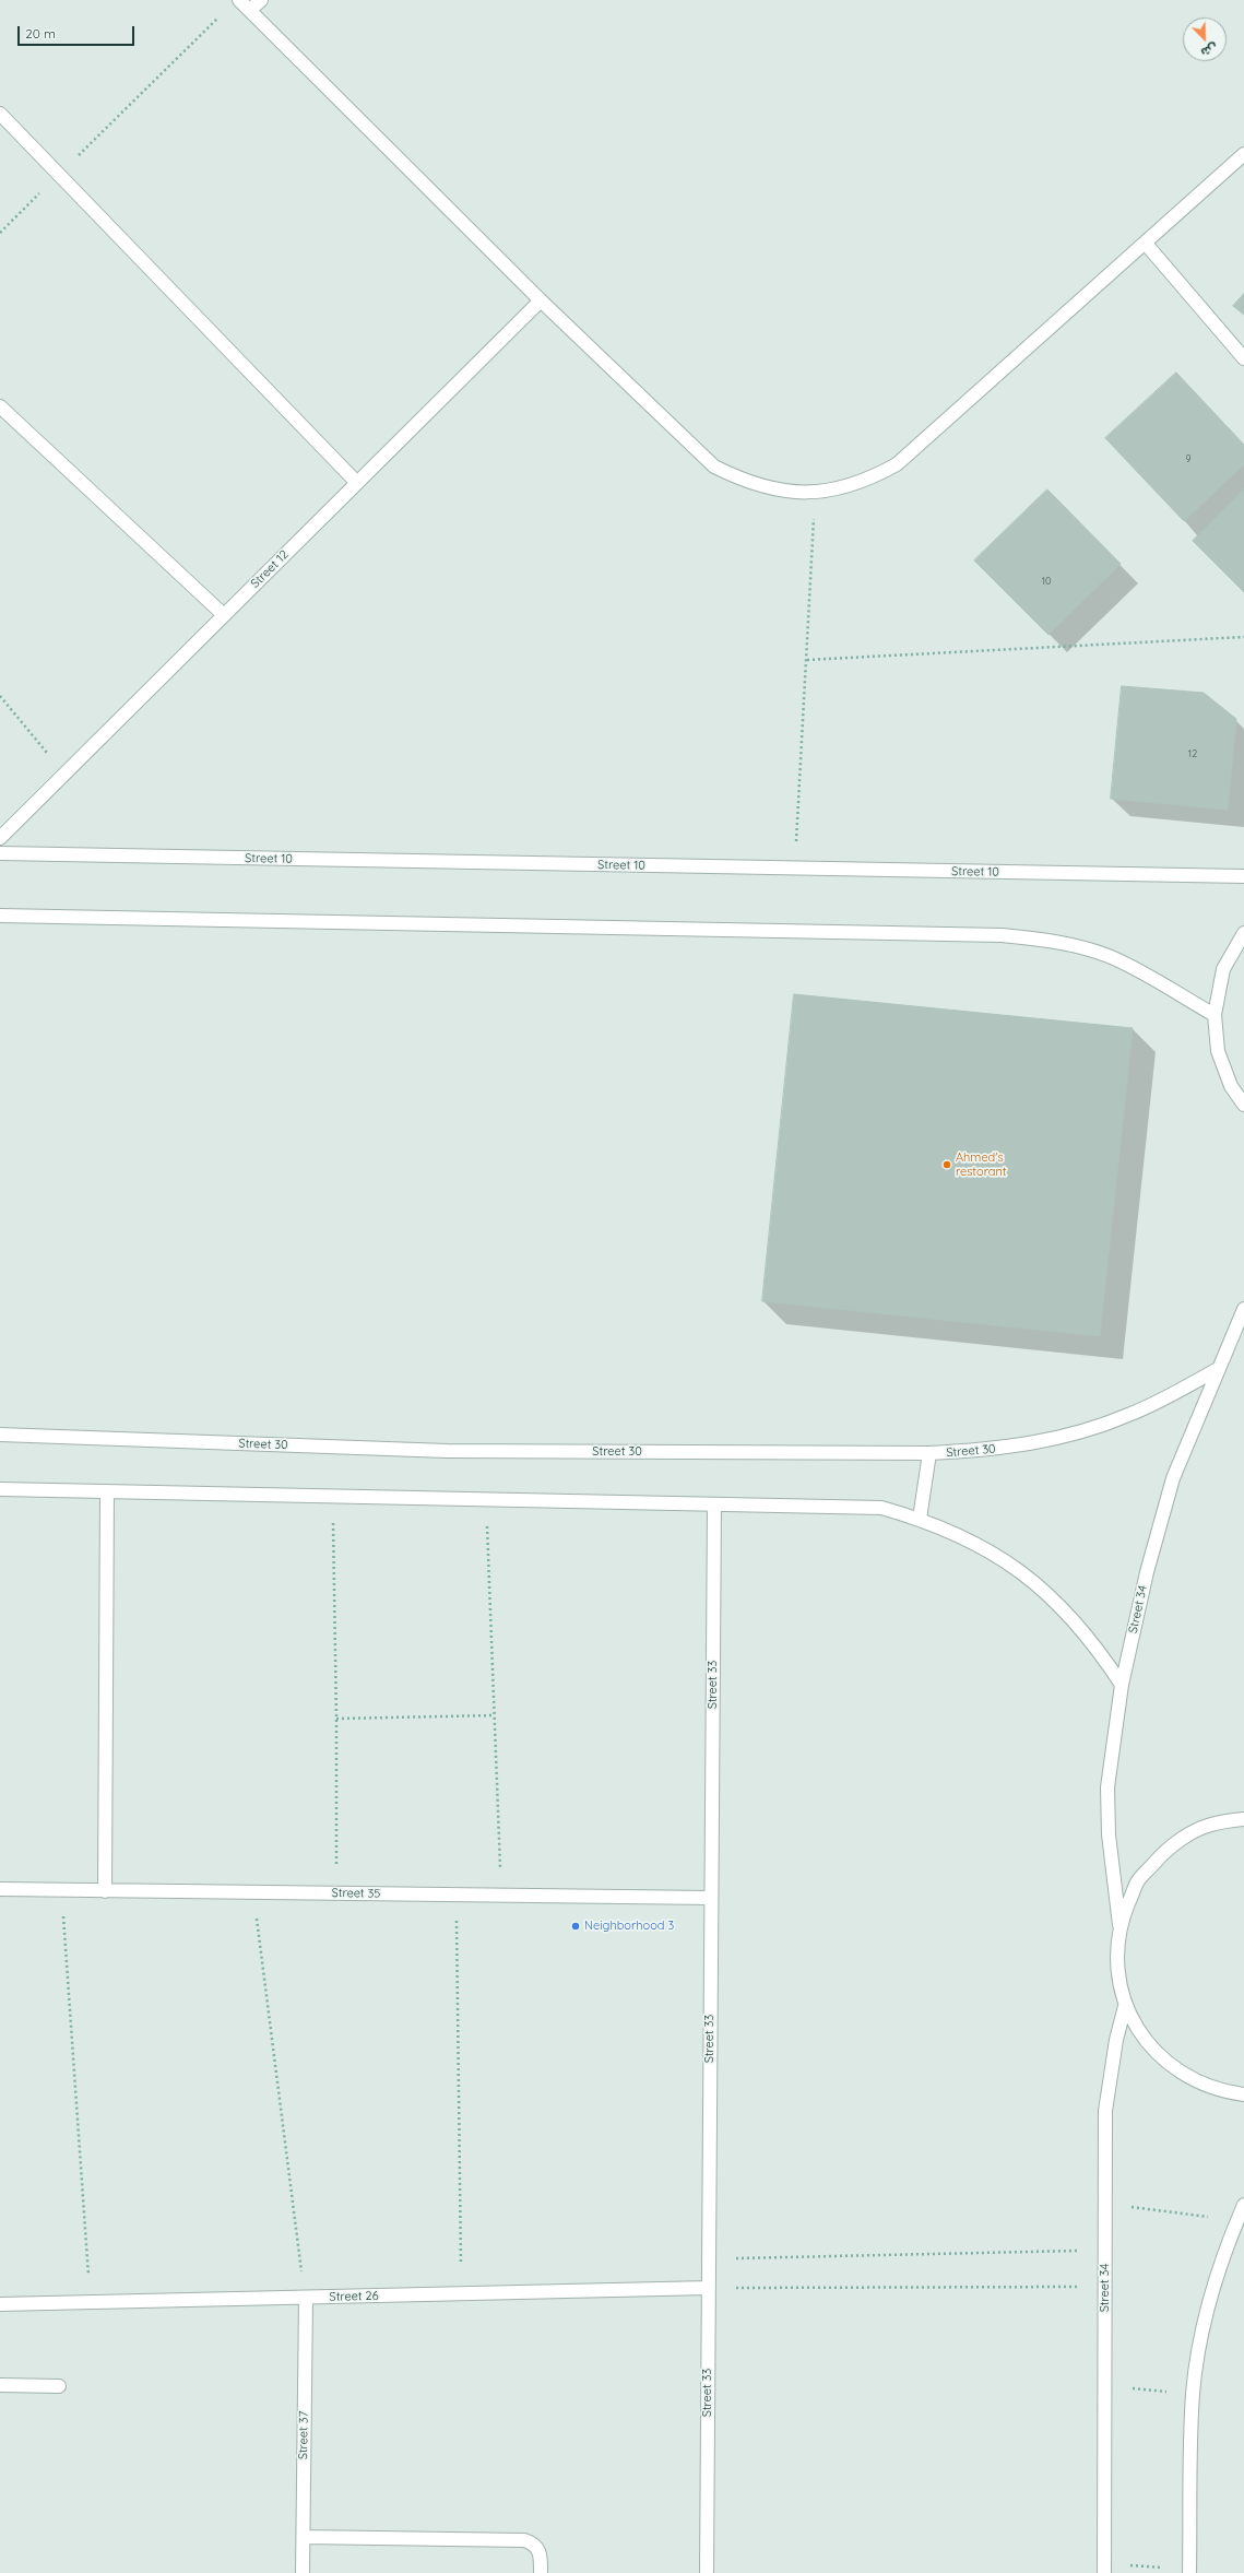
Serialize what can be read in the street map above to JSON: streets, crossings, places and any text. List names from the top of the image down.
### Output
{
  "streets": {
    "street": [
      "Street 12",
      "Street 10",
      "Street 30",
      "Street 34",
      "Street 33",
      "Street 35",
      "Street 26",
      "Street 37"
    ]
  },
  "crossings": [
    ["Street 30", "Street 34"],
    ["Street 33", "Street 35"],
    ["Street 33", "Street 26"],
    ["Street 26", "Street 37"]
  ],
  "places": ["Ahmed's restorant", "Neighborhood 3"],
  "house_numbers": ["9", "10", "12"],
  "scale_bar": "20 m",
  "north": "bottom right"
}
